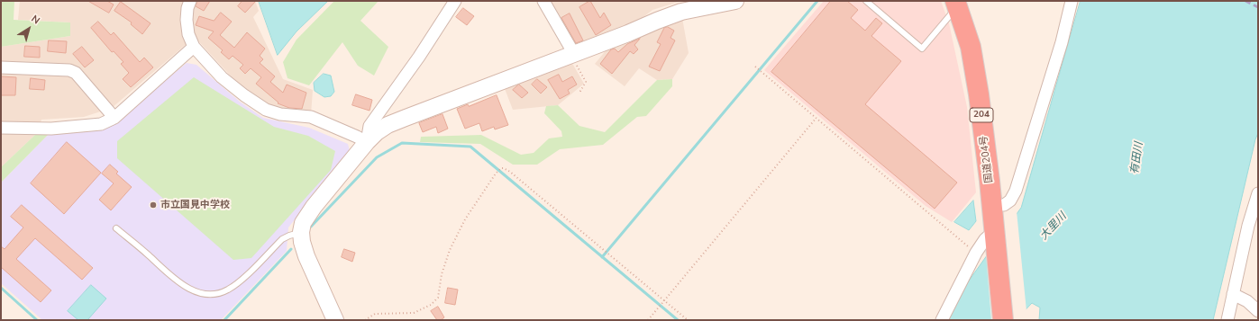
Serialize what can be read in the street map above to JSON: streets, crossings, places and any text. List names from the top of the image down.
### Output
{
  "streets": {
    "highway": ["204", "国道204号"]
  },
  "water": ["有田川", "大里川"],
  "places": ["市立国見中学校"],
  "north": "top right"
}
